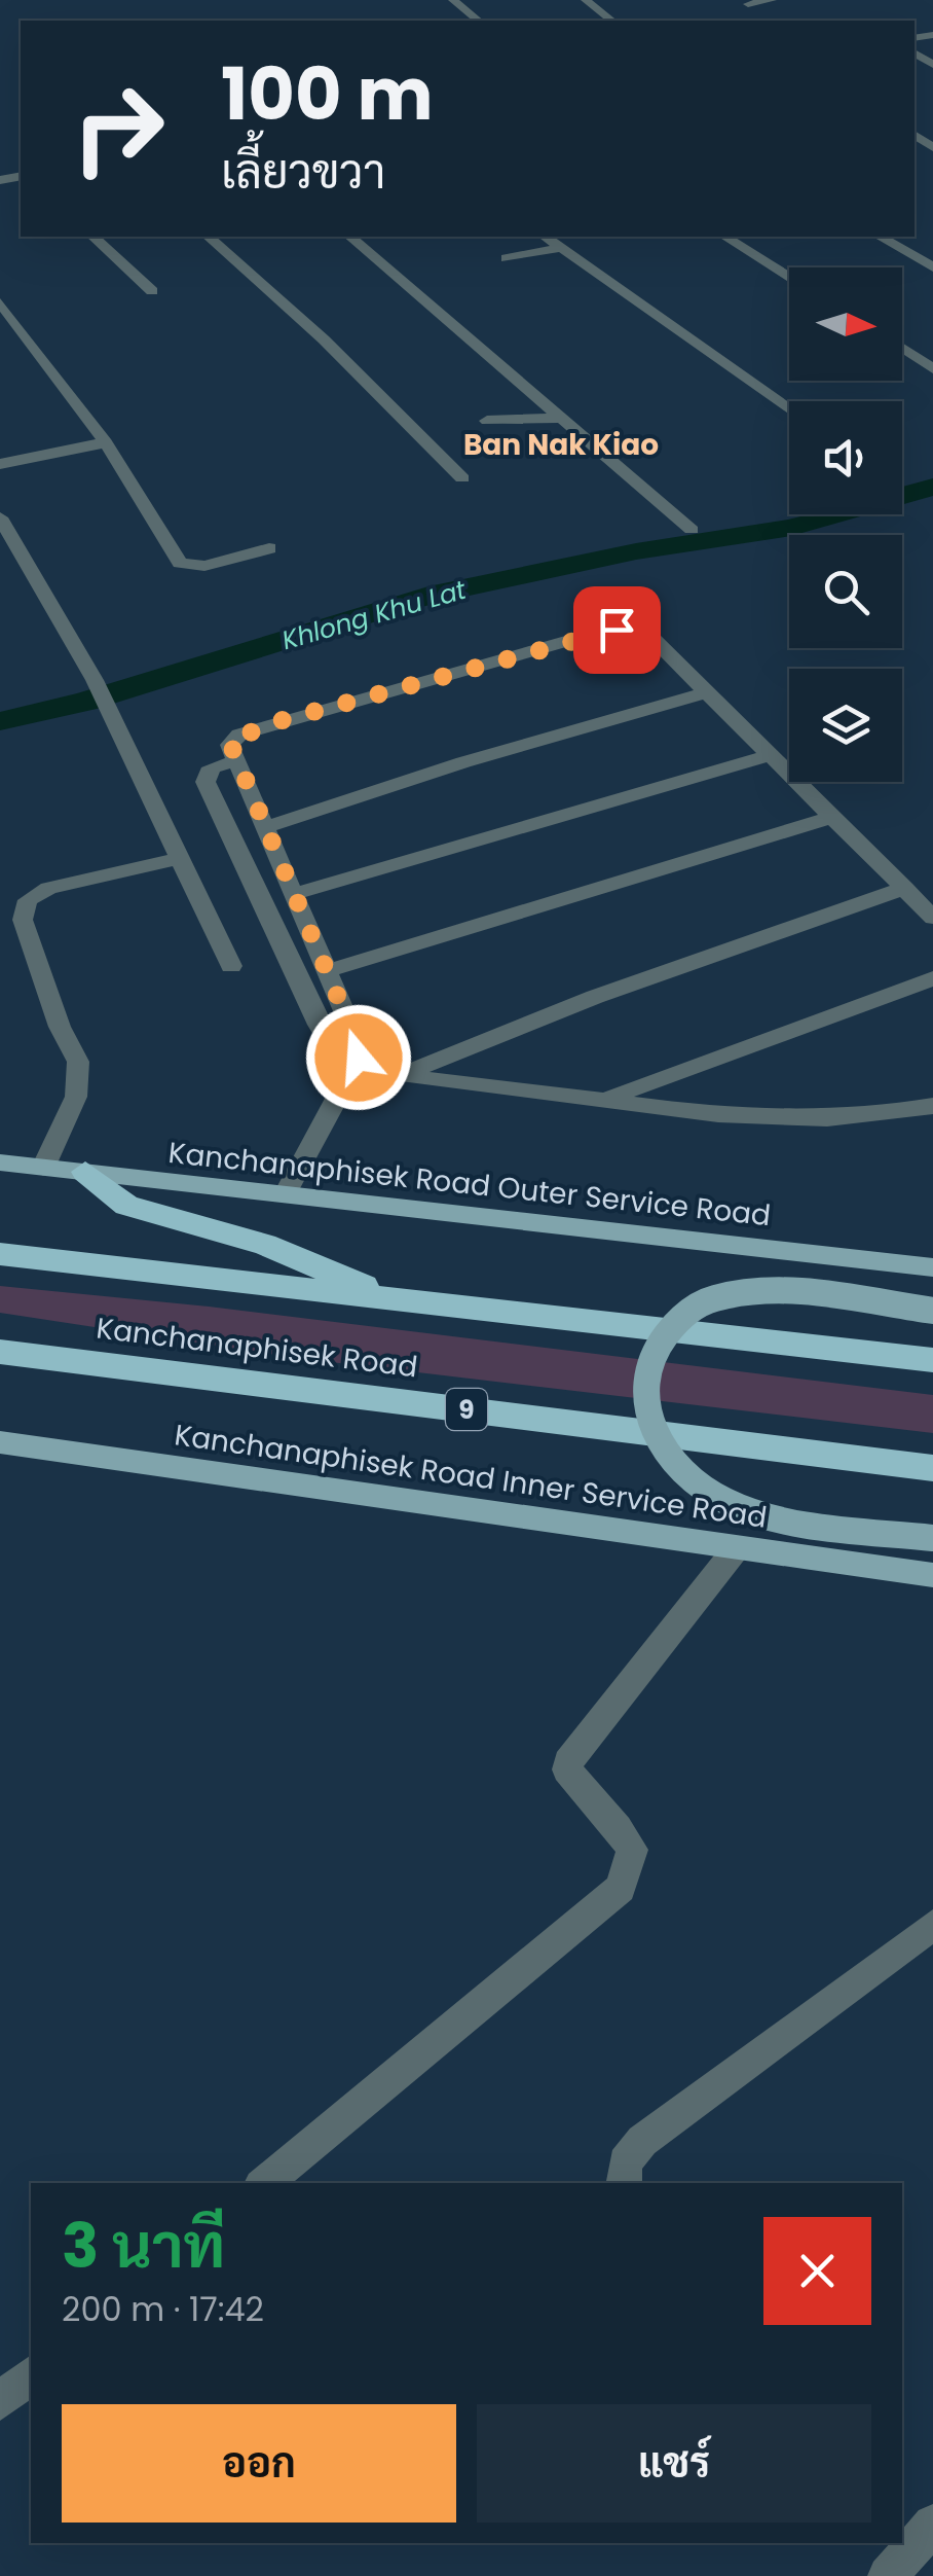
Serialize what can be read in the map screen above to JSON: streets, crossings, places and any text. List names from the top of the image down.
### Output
{
  "streets": {
    "highway": ["Kanchanaphisek Road", "9"],
    "main road": ["Kanchanaphisek Road Outer Service Road", "Kanchanaphisek Road Inner Service Road"]
  },
  "districts": ["Ban Nak Kiao"],
  "water": ["Khlong Khu Lat"],
  "north": "right",
  "page": {
    "turn": ["100 m", "เลี้ยวขวา"],
    "heading": ["3 นาที", "200 m · 17:42"],
    "buttons": ["ออก", "แชร์"]
  }
}
